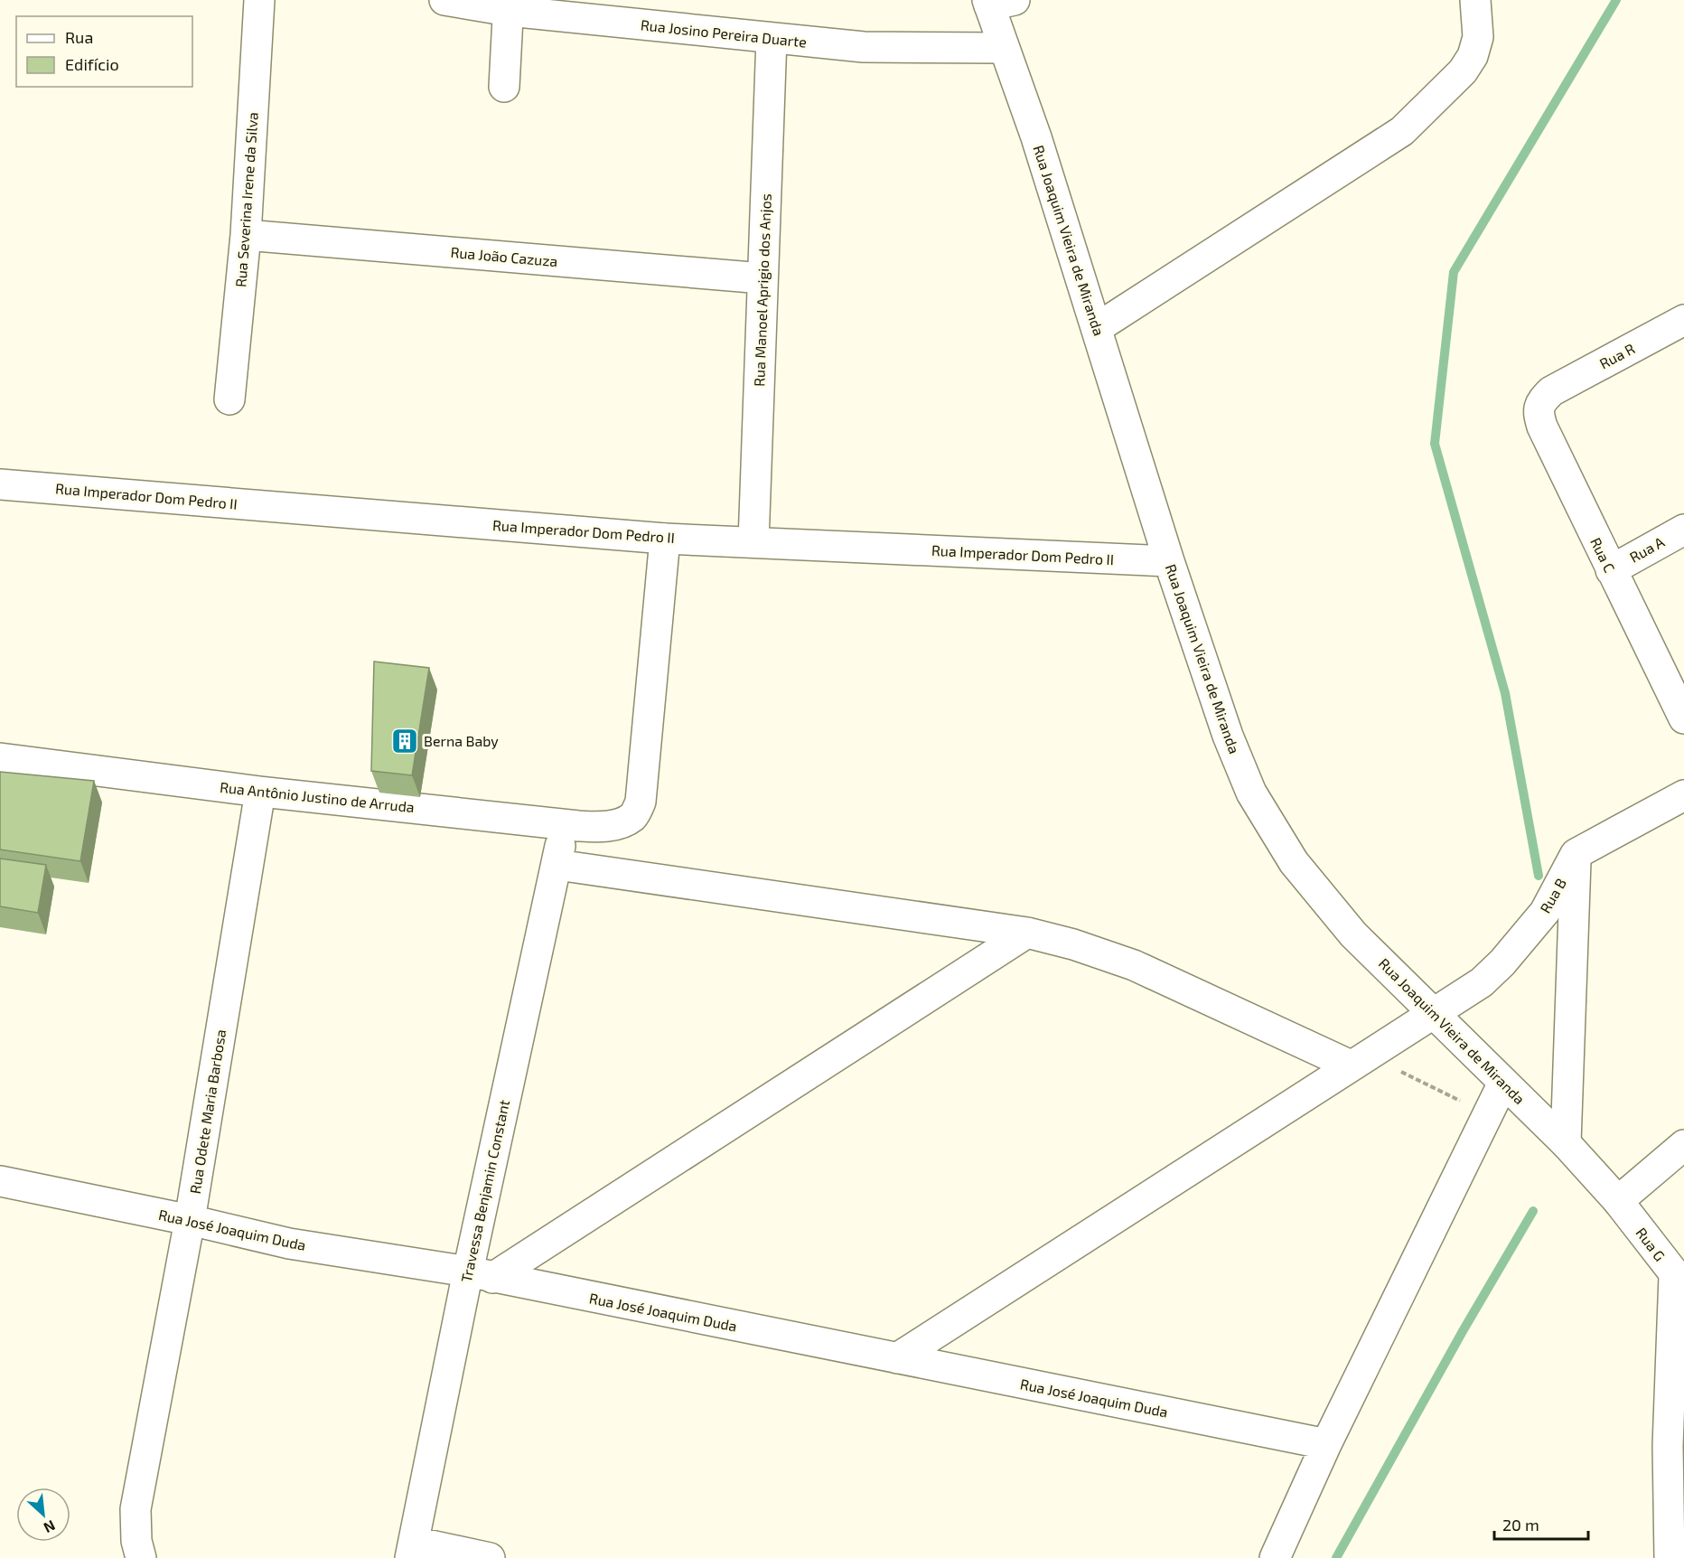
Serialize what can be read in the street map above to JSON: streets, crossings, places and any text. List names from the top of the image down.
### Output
{
  "streets": {
    "street": [
      "Rua Josino Pereira Duarte",
      "Rua Severina Irene da Silva",
      "Rua Joaquim Vieira de Miranda",
      "Rua João Cazuza",
      "Rua Manoel Aprigio dos Anjos",
      "Rua R",
      "Rua Imperador Dom Pedro II",
      "Rua A",
      "Rua C",
      "Rua Antônio Justino de Arruda",
      "Rua B",
      "Rua Odete Maria Barbosa",
      "Travessa Benjamin Constant",
      "Rua José Joaquim Duda",
      "Rua G"
    ]
  },
  "crossings": [
    ["Rua Josino Pereira Duarte", "Rua Joaquim Vieira de Miranda"],
    ["Rua Josino Pereira Duarte", "Rua Manoel Aprigio dos Anjos"],
    ["Rua Severina Irene da Silva", "Rua João Cazuza"],
    ["Rua Joaquim Vieira de Miranda", "Rua Imperador Dom Pedro II"],
    ["Rua Joaquim Vieira de Miranda", "Rua B"],
    ["Rua Joaquim Vieira de Miranda", "Rua G"],
    ["Rua João Cazuza", "Rua Manoel Aprigio dos Anjos"],
    ["Rua Manoel Aprigio dos Anjos", "Rua Imperador Dom Pedro II"],
    ["Rua R", "Rua C"],
    ["Rua Imperador Dom Pedro II", "Rua Antônio Justino de Arruda"],
    ["Rua A", "Rua C"],
    ["Rua Antônio Justino de Arruda", "Rua Odete Maria Barbosa"],
    ["Rua Antônio Justino de Arruda", "Travessa Benjamin Constant"],
    ["Rua B", "Rua José Joaquim Duda"],
    ["Rua Odete Maria Barbosa", "Rua José Joaquim Duda"],
    ["Travessa Benjamin Constant", "Rua José Joaquim Duda"]
  ],
  "places": {
    "building": ["Berna Baby"]
  },
  "legend": ["Rua", "Edifício"],
  "scale_bar": "20 m",
  "north": "bottom right"
}
